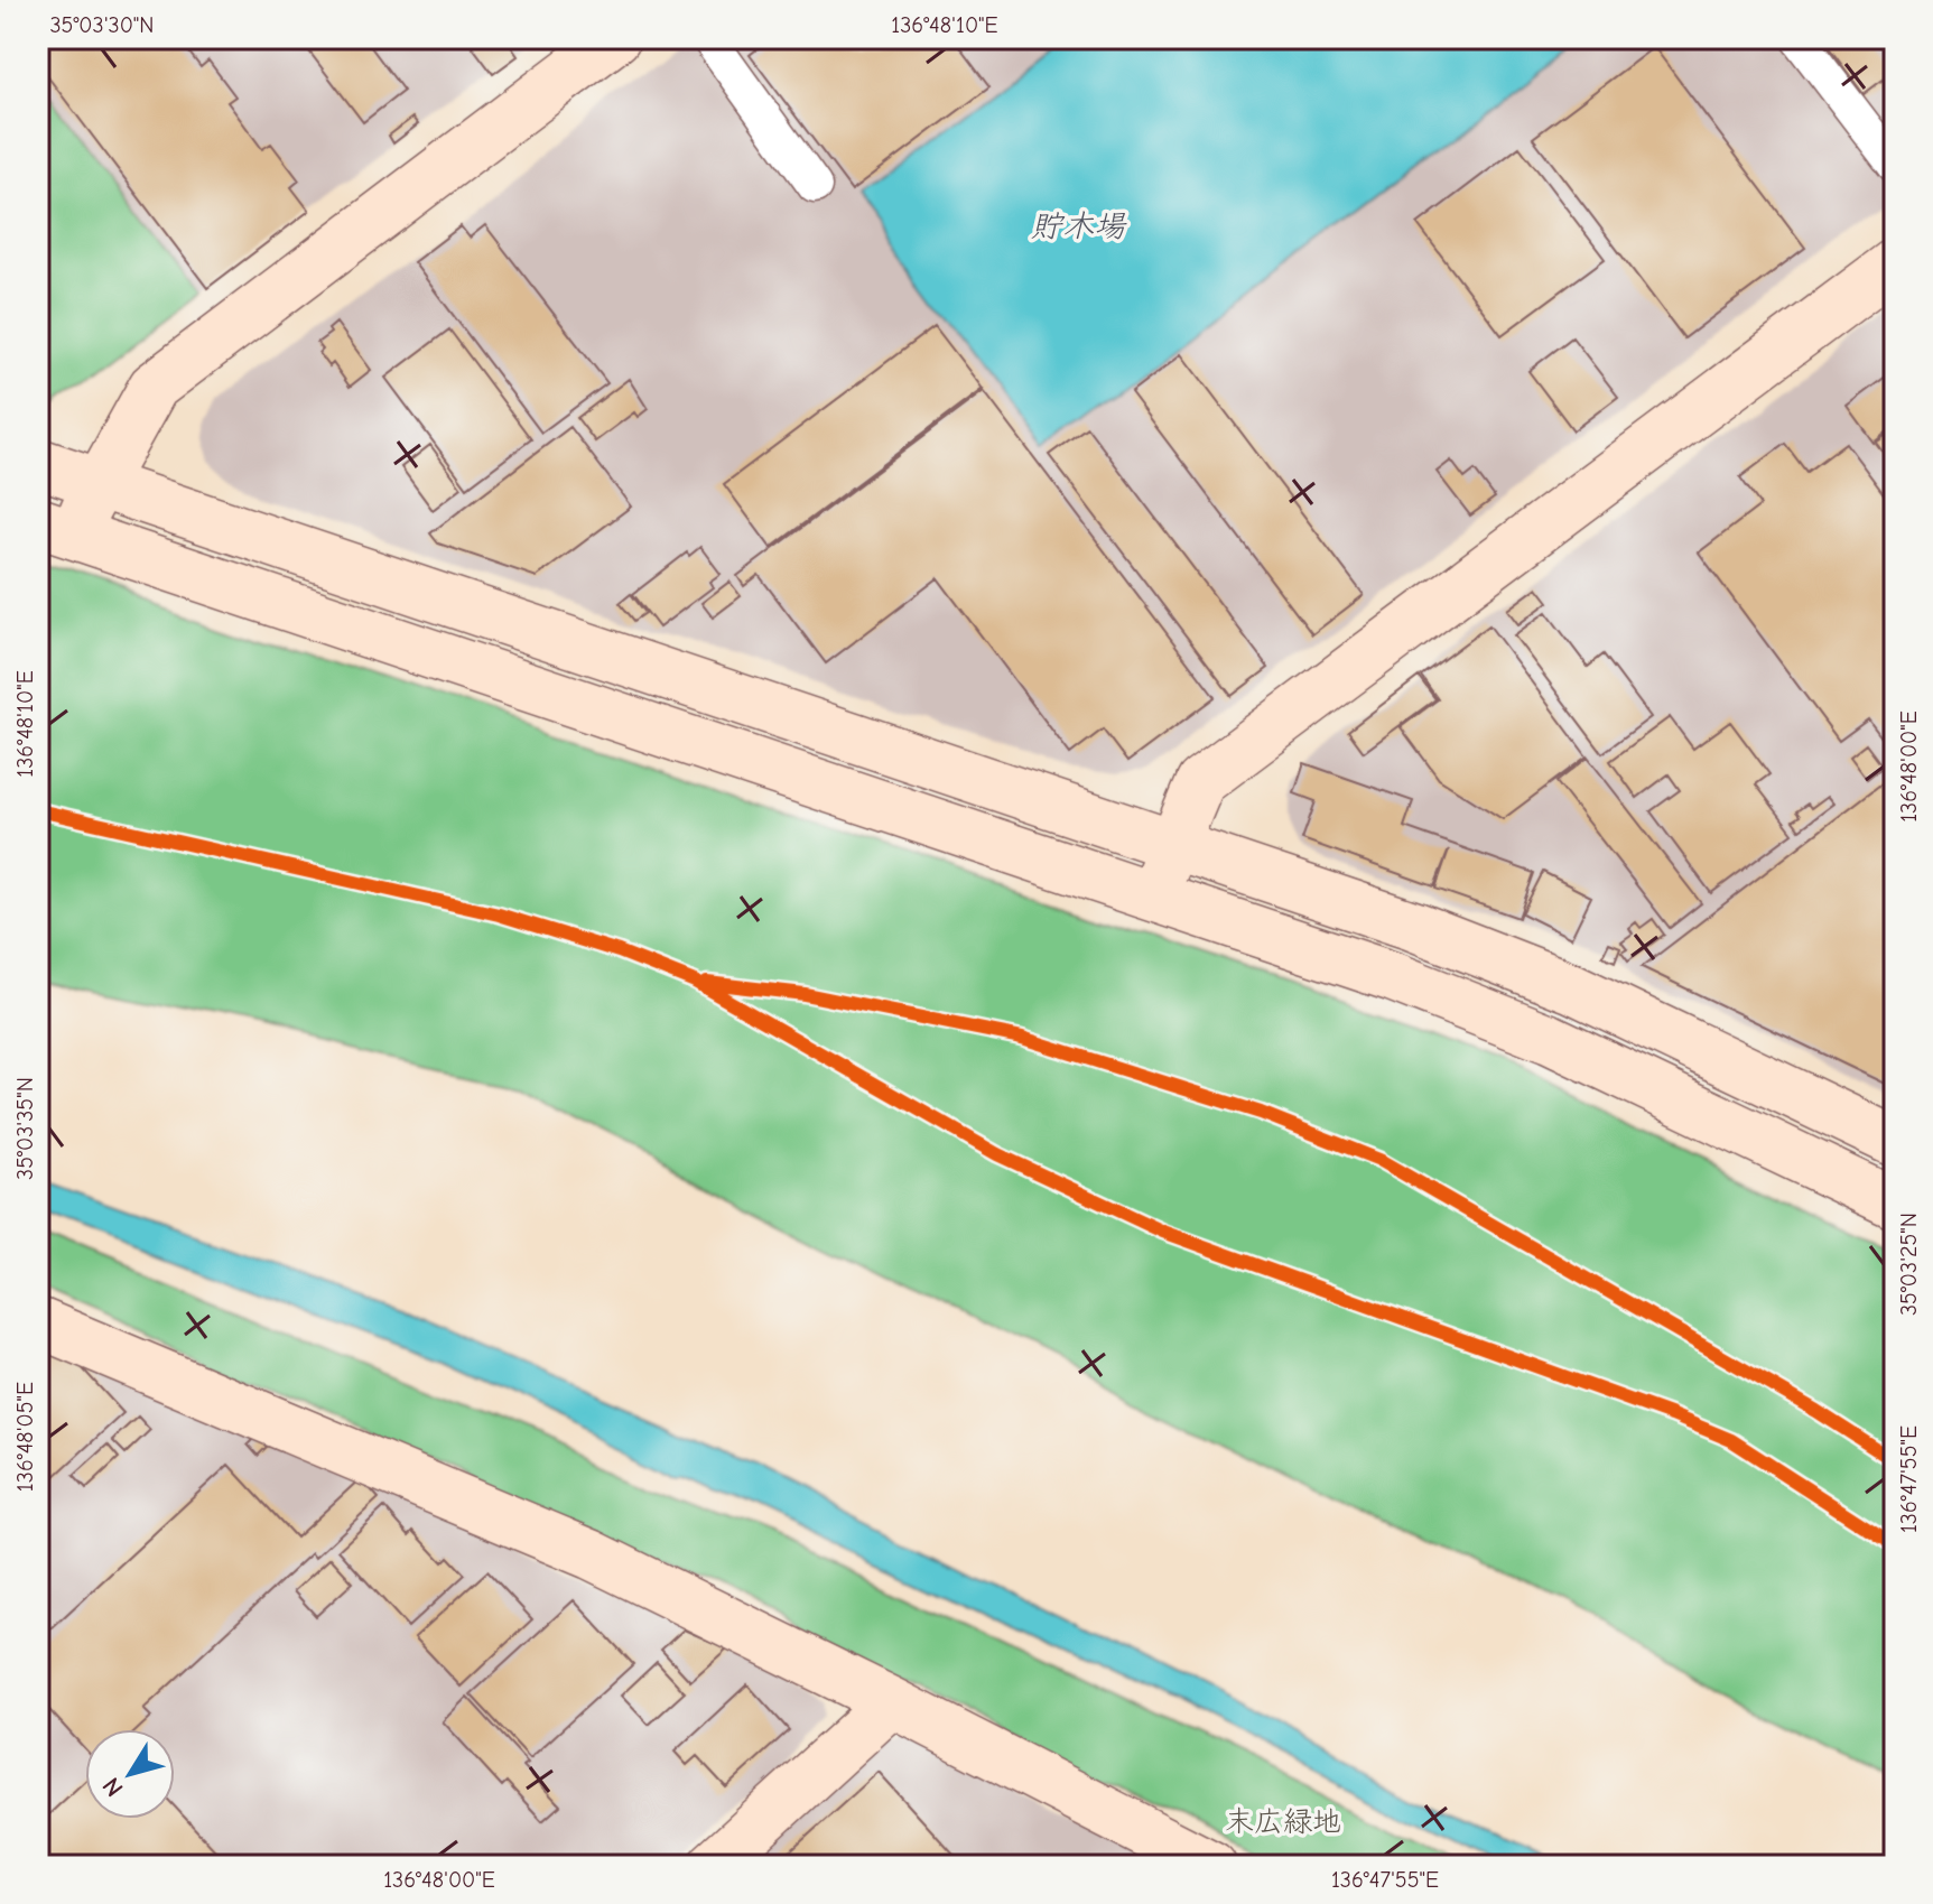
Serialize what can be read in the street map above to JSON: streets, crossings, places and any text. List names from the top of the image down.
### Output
{
  "water": ["貯木場"],
  "parks": ["末広緑地"],
  "north": "bottom left",
  "coordinates": [
    "35°03'30\"N",
    "136°48'10\"E",
    "136°48'00\"E",
    "35°03'35\"N",
    "35°03'25\"N",
    "136°48'05\"E",
    "136°47'55\"E"
  ]
}
